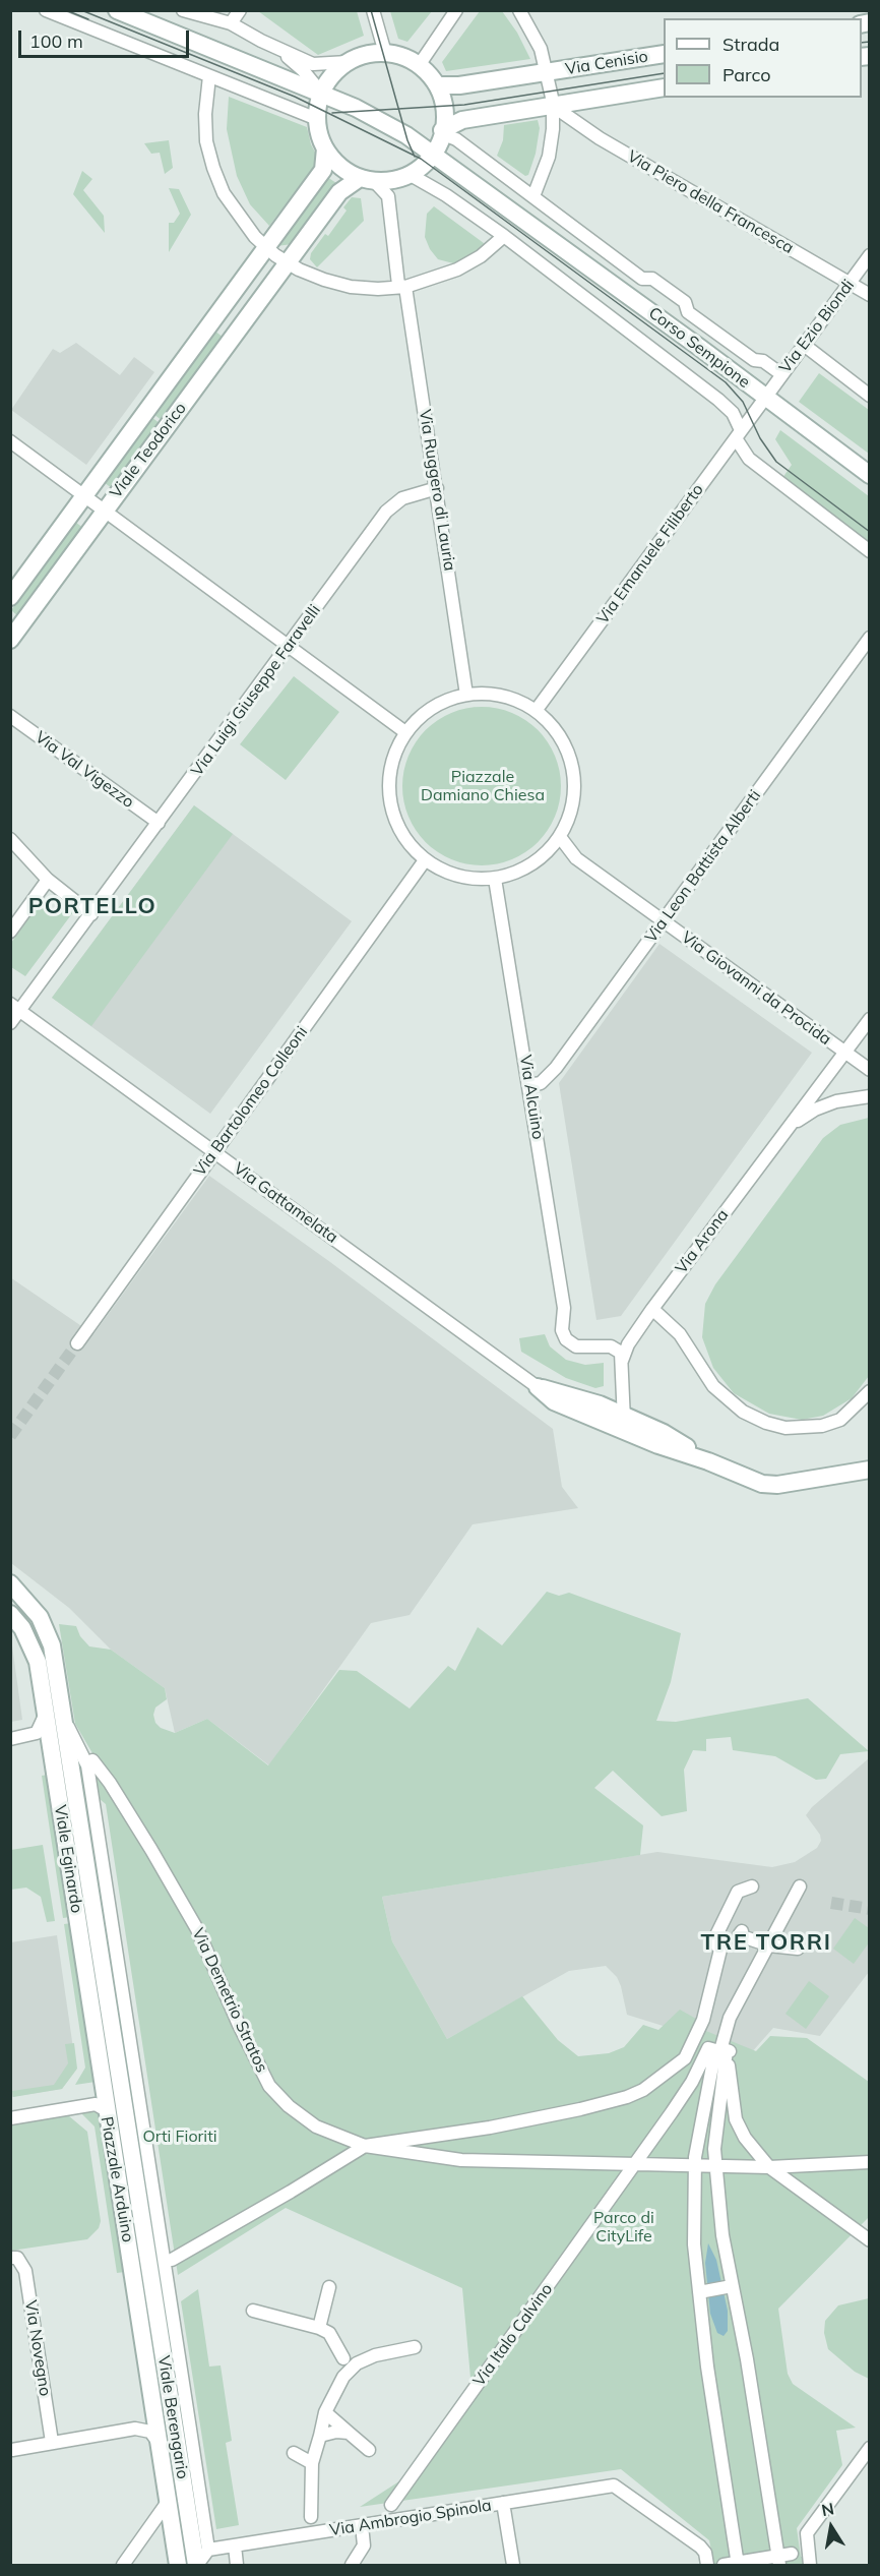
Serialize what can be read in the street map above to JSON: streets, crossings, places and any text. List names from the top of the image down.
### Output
{
  "streets": {
    "main road": [
      "Via Cenisio",
      "Corso Sempione",
      "Viale Teodorico",
      "Viale Eginardo",
      "Piazzale Arduino",
      "Viale Berengario"
    ],
    "street": [
      "Via Piero della Francesca",
      "Via Ezio Biondi",
      "Via Ruggero di Lauria",
      "Via Emanuele Filiberto",
      "Via Luigi Giuseppe Faravelli",
      "Via Val Vigezzo",
      "Via Leon Battista Alberti",
      "Via Giovanni da Procida",
      "Via Alcuino",
      "Via Bartolomeo Colleoni",
      "Via Gattamelata",
      "Via Arona",
      "Via Demetrio Stratos",
      "Via Italo Calvino",
      "Via Novegno",
      "Via Ambrogio Spinola"
    ]
  },
  "crossings": [
    ["Via Cenisio", "Via Piero della Francesca"],
    ["Via Cenisio", "Corso Sempione"],
    ["Via Piero della Francesca", "Via Ezio Biondi"],
    ["Via Ezio Biondi", "Corso Sempione"],
    ["Via Ezio Biondi", "Via Emanuele Filiberto"],
    ["Corso Sempione", "Via Emanuele Filiberto"],
    ["Viale Teodorico", "Via Ruggero di Lauria"],
    ["Via Ruggero di Lauria", "Via Emanuele Filiberto"],
    ["Via Ruggero di Lauria", "Via Luigi Giuseppe Faravelli"],
    ["Via Ruggero di Lauria", "Via Giovanni da Procida"],
    ["Via Ruggero di Lauria", "Via Alcuino"],
    ["Via Ruggero di Lauria", "Via Bartolomeo Colleoni"],
    ["Via Emanuele Filiberto", "Via Giovanni da Procida"],
    ["Via Emanuele Filiberto", "Via Alcuino"],
    ["Via Emanuele Filiberto", "Via Bartolomeo Colleoni"],
    ["Via Luigi Giuseppe Faravelli", "Via Val Vigezzo"],
    ["Via Luigi Giuseppe Faravelli", "Via Gattamelata"],
    ["Via Leon Battista Alberti", "Via Giovanni da Procida"],
    ["Via Leon Battista Alberti", "Via Alcuino"],
    ["Via Giovanni da Procida", "Via Alcuino"],
    ["Via Giovanni da Procida", "Via Bartolomeo Colleoni"],
    ["Via Giovanni da Procida", "Via Arona"],
    ["Via Alcuino", "Via Bartolomeo Colleoni"],
    ["Via Alcuino", "Via Arona"],
    ["Via Bartolomeo Colleoni", "Via Gattamelata"],
    ["Viale Eginardo", "Piazzale Arduino"],
    ["Via Demetrio Stratos", "Via Italo Calvino"],
    ["Piazzale Arduino", "Viale Berengario"],
    ["Viale Berengario", "Via Ambrogio Spinola"]
  ],
  "districts": ["PORTELLO", "TRE TORRI"],
  "parks": ["Piazzale Damiano Chiesa", "Orti Fioriti", "Parco di CityLife"],
  "legend": ["Strada", "Parco"],
  "scale_bar": "100 m",
  "north": "top"
}
